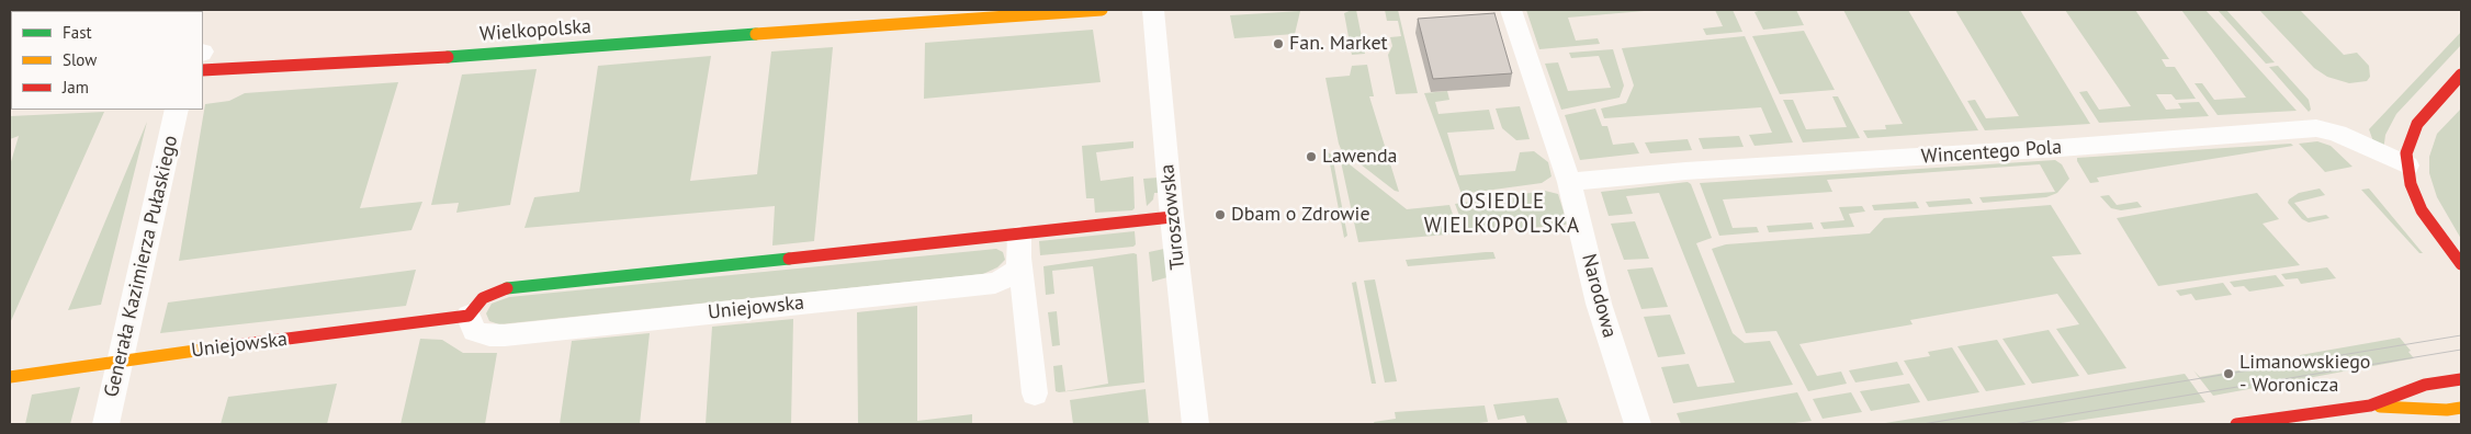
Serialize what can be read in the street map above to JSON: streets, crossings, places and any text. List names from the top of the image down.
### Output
{
  "streets": {
    "street": [
      "Wielkopolska",
      "Wincentego Pola",
      "Turoszowska",
      "Generała Kazimierza Pułaskiego",
      "Narodowa",
      "Uniejowska"
    ]
  },
  "crossings": [
    ["Wincentego Pola", "Narodowa"],
    ["Generała Kazimierza Pułaskiego", "Uniejowska"]
  ],
  "districts": ["OSIEDLE WIELKOPOLSKA"],
  "places": [
    "Fan. Market",
    "Lawenda",
    "Dbam o Zdrowie",
    "Limanowskiego - Woronicza"
  ],
  "legend": ["Fast", "Slow", "Jam"]
}
